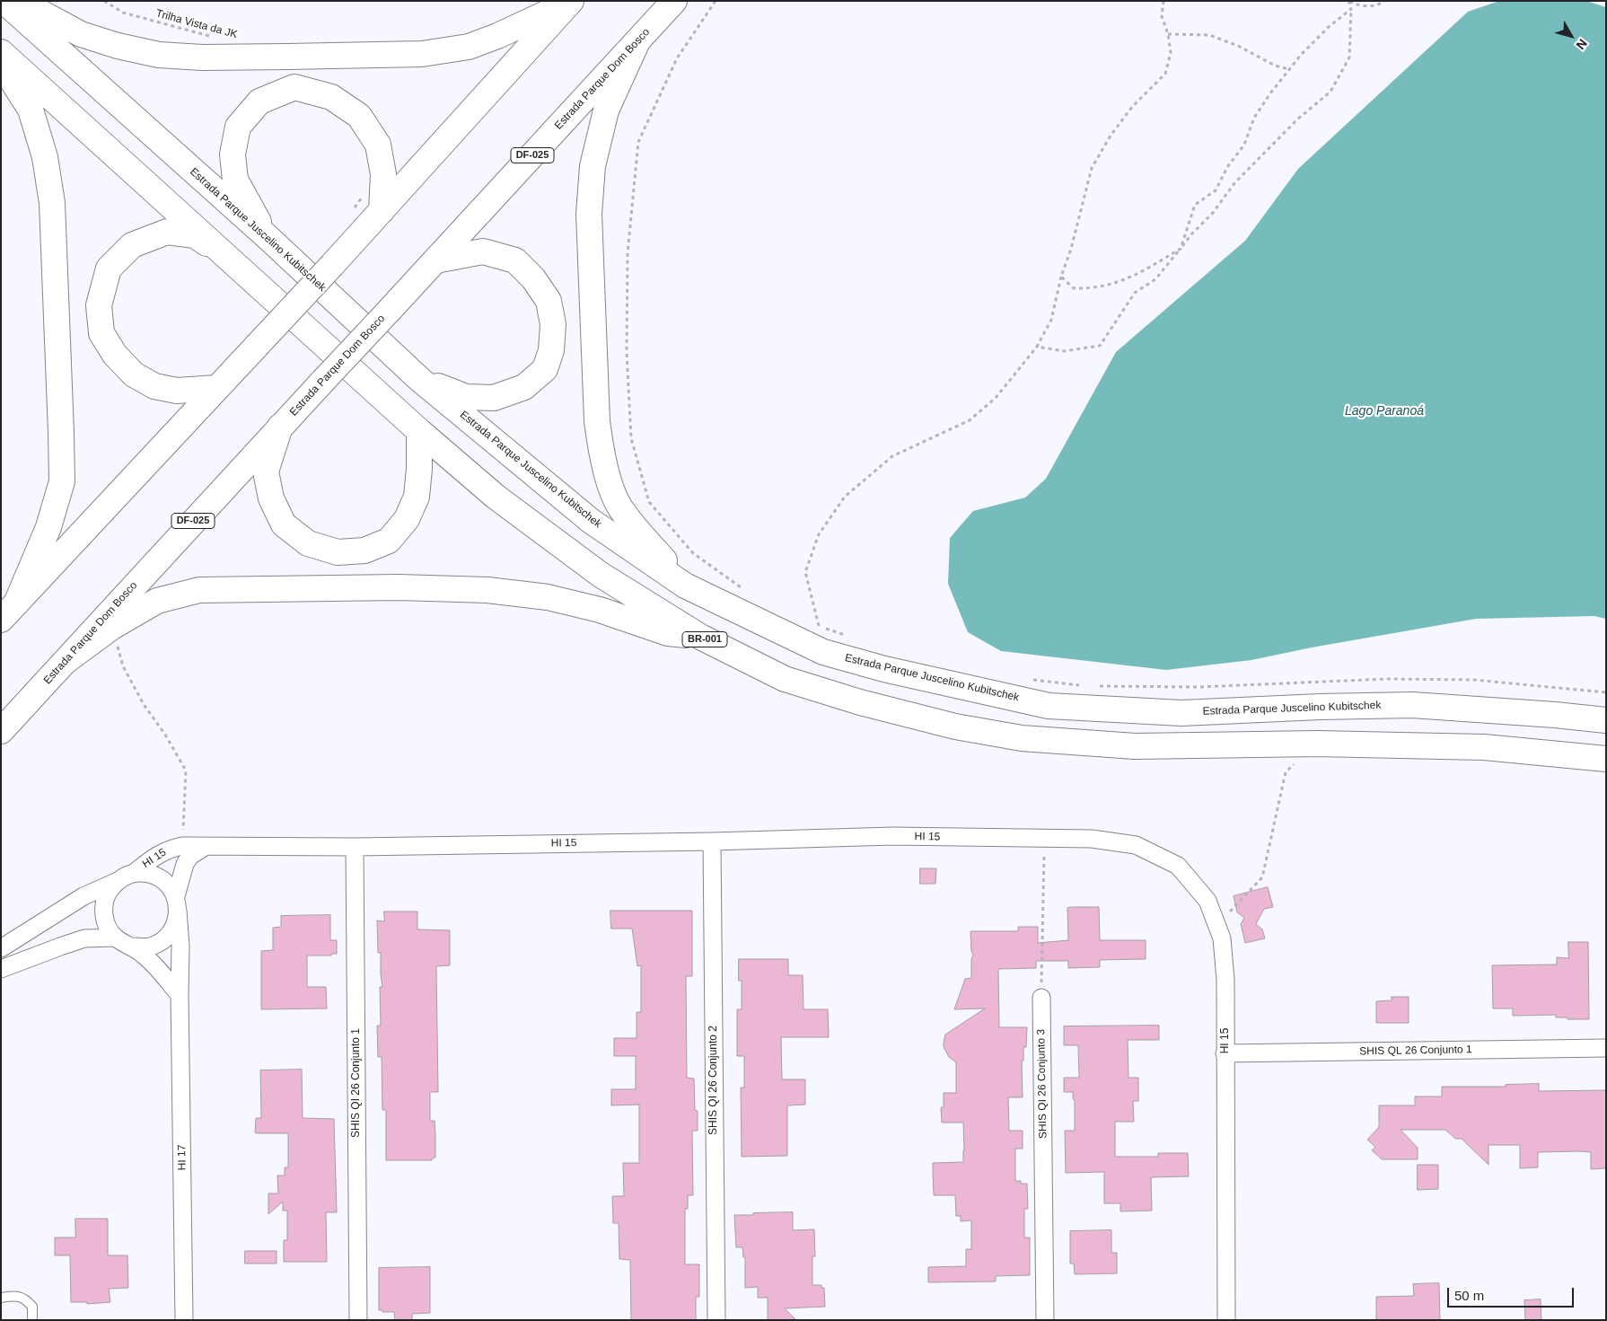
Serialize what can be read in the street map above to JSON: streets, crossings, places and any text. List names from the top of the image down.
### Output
{
  "streets": {
    "main road": [
      "Estrada Parque Dom Bosco",
      "DF-025",
      "Estrada Parque Juscelino Kubitschek",
      "BR-001"
    ],
    "street": [
      "HI 15",
      "SHIS QL 26 Conjunto 1",
      "SHIS QI 26 Conjunto 2",
      "SHIS QI 26 Conjunto 1",
      "SHIS QI 26 Conjunto 3",
      "HI 17"
    ],
    "path": ["Trilha Vista da JK"]
  },
  "crossings": [
    ["HI 15", "SHIS QL 26 Conjunto 1"],
    ["HI 15", "SHIS QI 26 Conjunto 2"],
    ["HI 15", "SHIS QI 26 Conjunto 1"],
    ["HI 15", "HI 17"]
  ],
  "water": ["Lago Paranoá"],
  "scale_bar": "50 m",
  "north": "bottom right"
}
